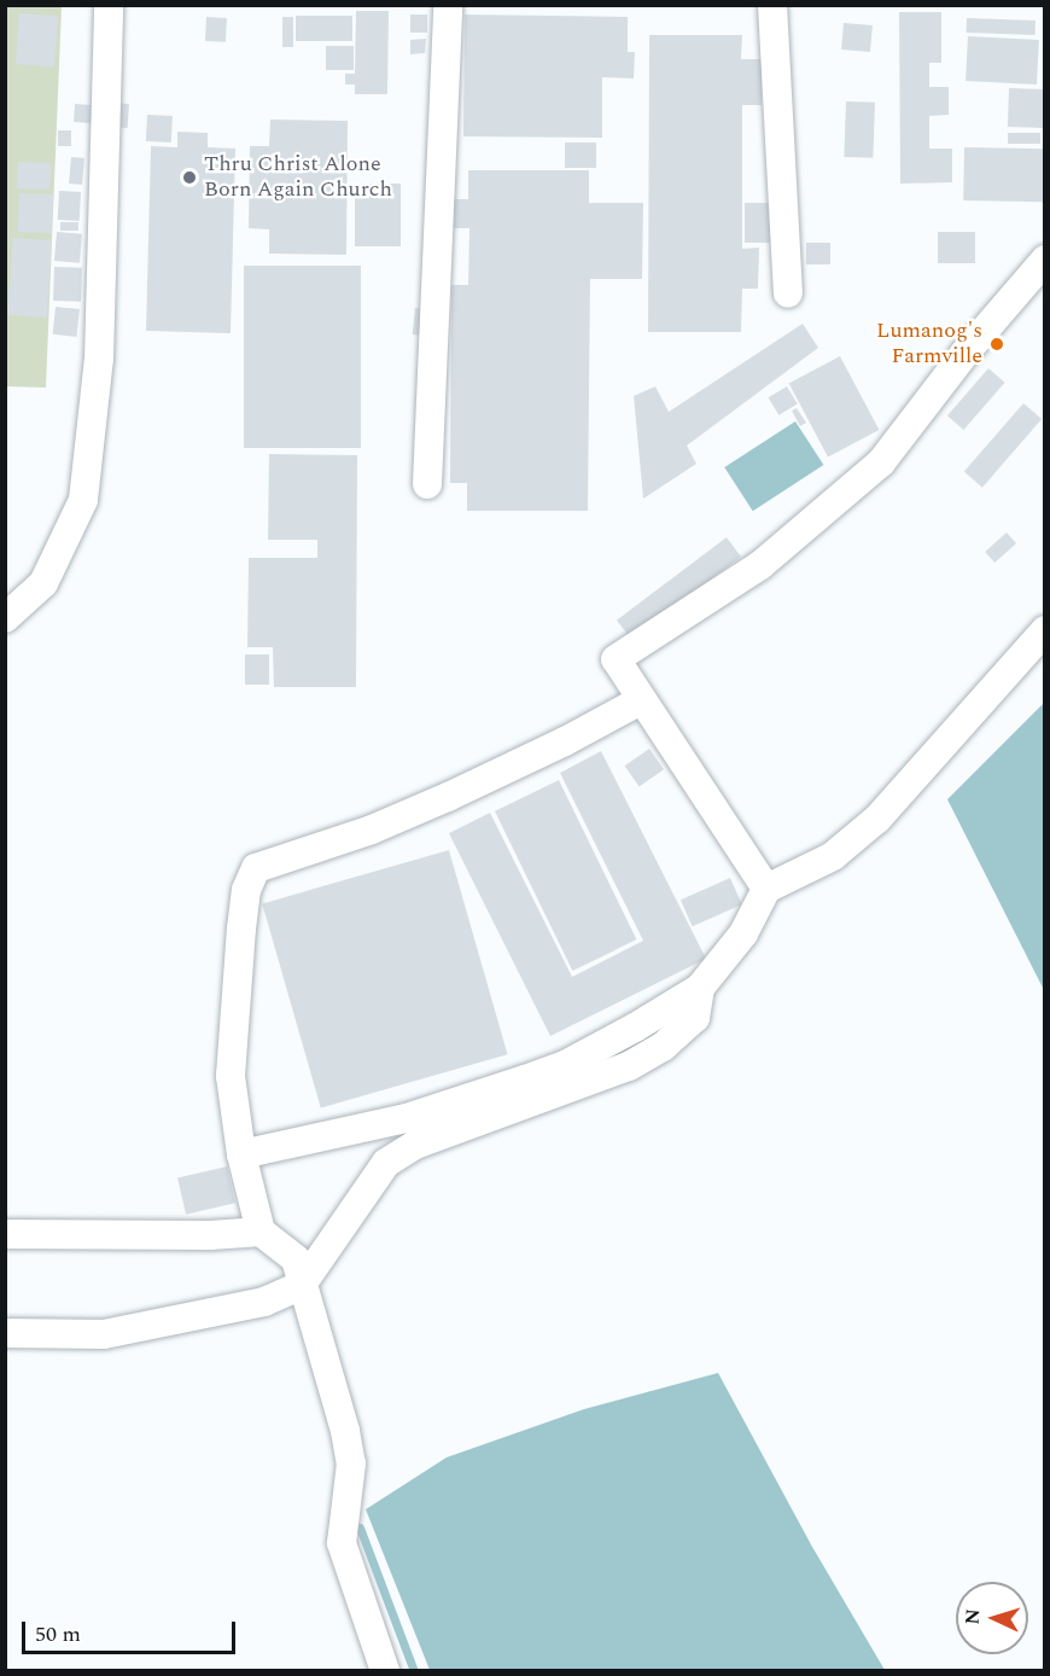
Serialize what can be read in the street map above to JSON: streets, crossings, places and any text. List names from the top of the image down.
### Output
{
  "places": ["Thru Christ Alone Born Again Church", "Lumanog's Farmville"],
  "scale_bar": "50 m",
  "north": "left"
}
